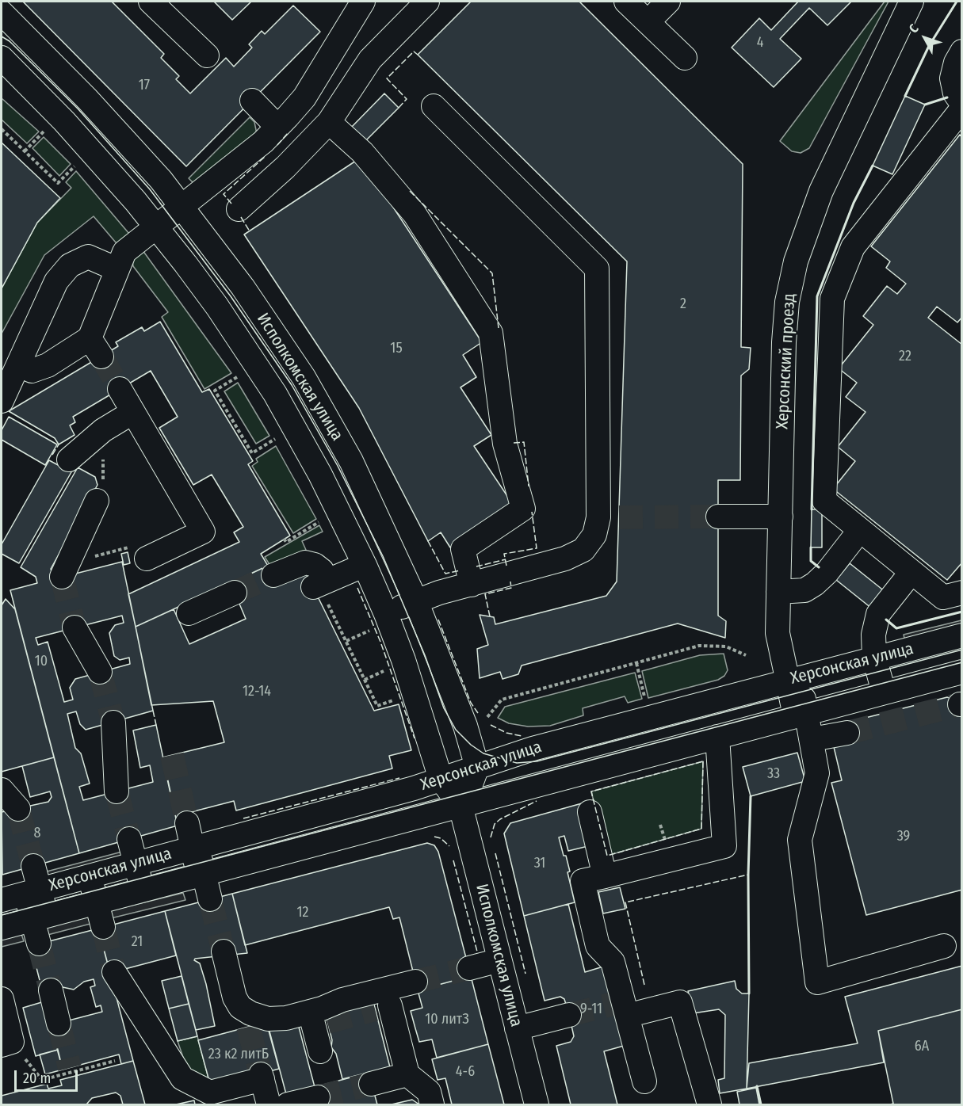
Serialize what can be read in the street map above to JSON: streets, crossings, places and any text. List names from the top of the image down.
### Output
{
  "streets": {
    "street": ["Херсонский проезд", "Исполкомская улица", "Херсонская улица"]
  },
  "crossings": [
    ["Херсонский проезд", "Херсонская улица"],
    ["Исполкомская улица", "Херсонская улица"]
  ],
  "house_numbers": [
    "4",
    "17",
    "2",
    "15",
    "22",
    "10",
    "12-14",
    "33",
    "8",
    "39",
    "31",
    "12",
    "21",
    "9-11",
    "10 литЗ",
    "6А",
    "23 к2 литБ",
    "4-6"
  ],
  "scale_bar": "20 m",
  "north": "top left"
}
